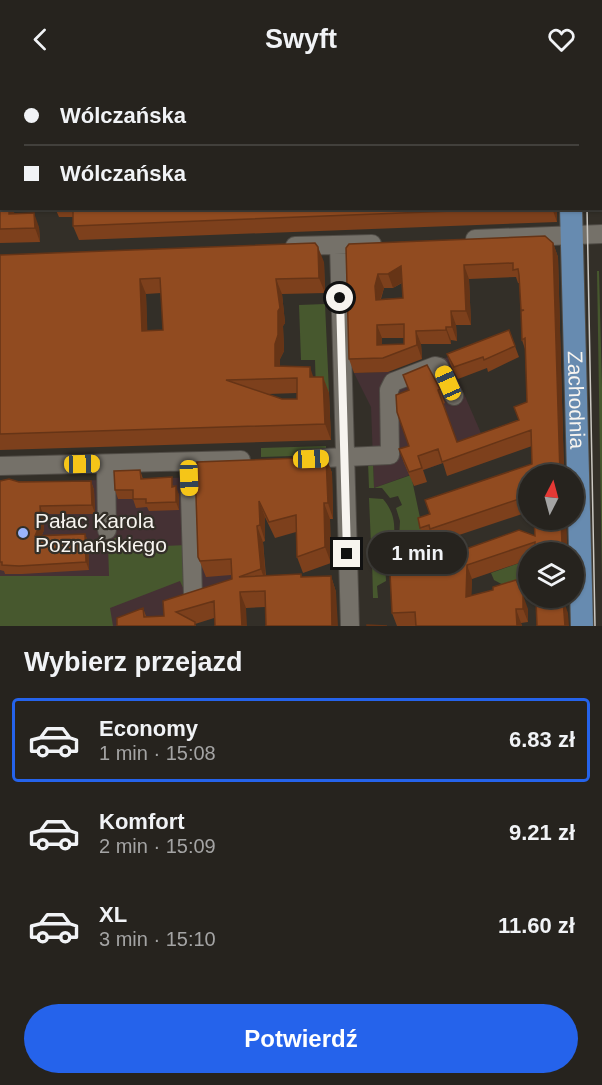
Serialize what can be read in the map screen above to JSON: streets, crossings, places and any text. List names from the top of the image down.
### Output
{
  "streets": {
    "main road": ["Zachodnia"]
  },
  "places": ["Pałac Karola Poznańskiego"],
  "north": "top",
  "page": {
    "header": "Swyft",
    "banner": ["Wólczańska", "Wólczańska"],
    "bubble": "1 min",
    "heading": "Wybierz przejazd",
    "list": [
      {
        "name": "Economy",
        "note": "1 min · 15:08",
        "value": "6.83 zł"
      },
      {
        "name": "Komfort",
        "note": "2 min · 15:09",
        "value": "9.21 zł"
      },
      {
        "name": "XL",
        "note": "3 min · 15:10",
        "value": "11.60 zł"
      }
    ],
    "buttons": "Potwierdź"
  }
}
